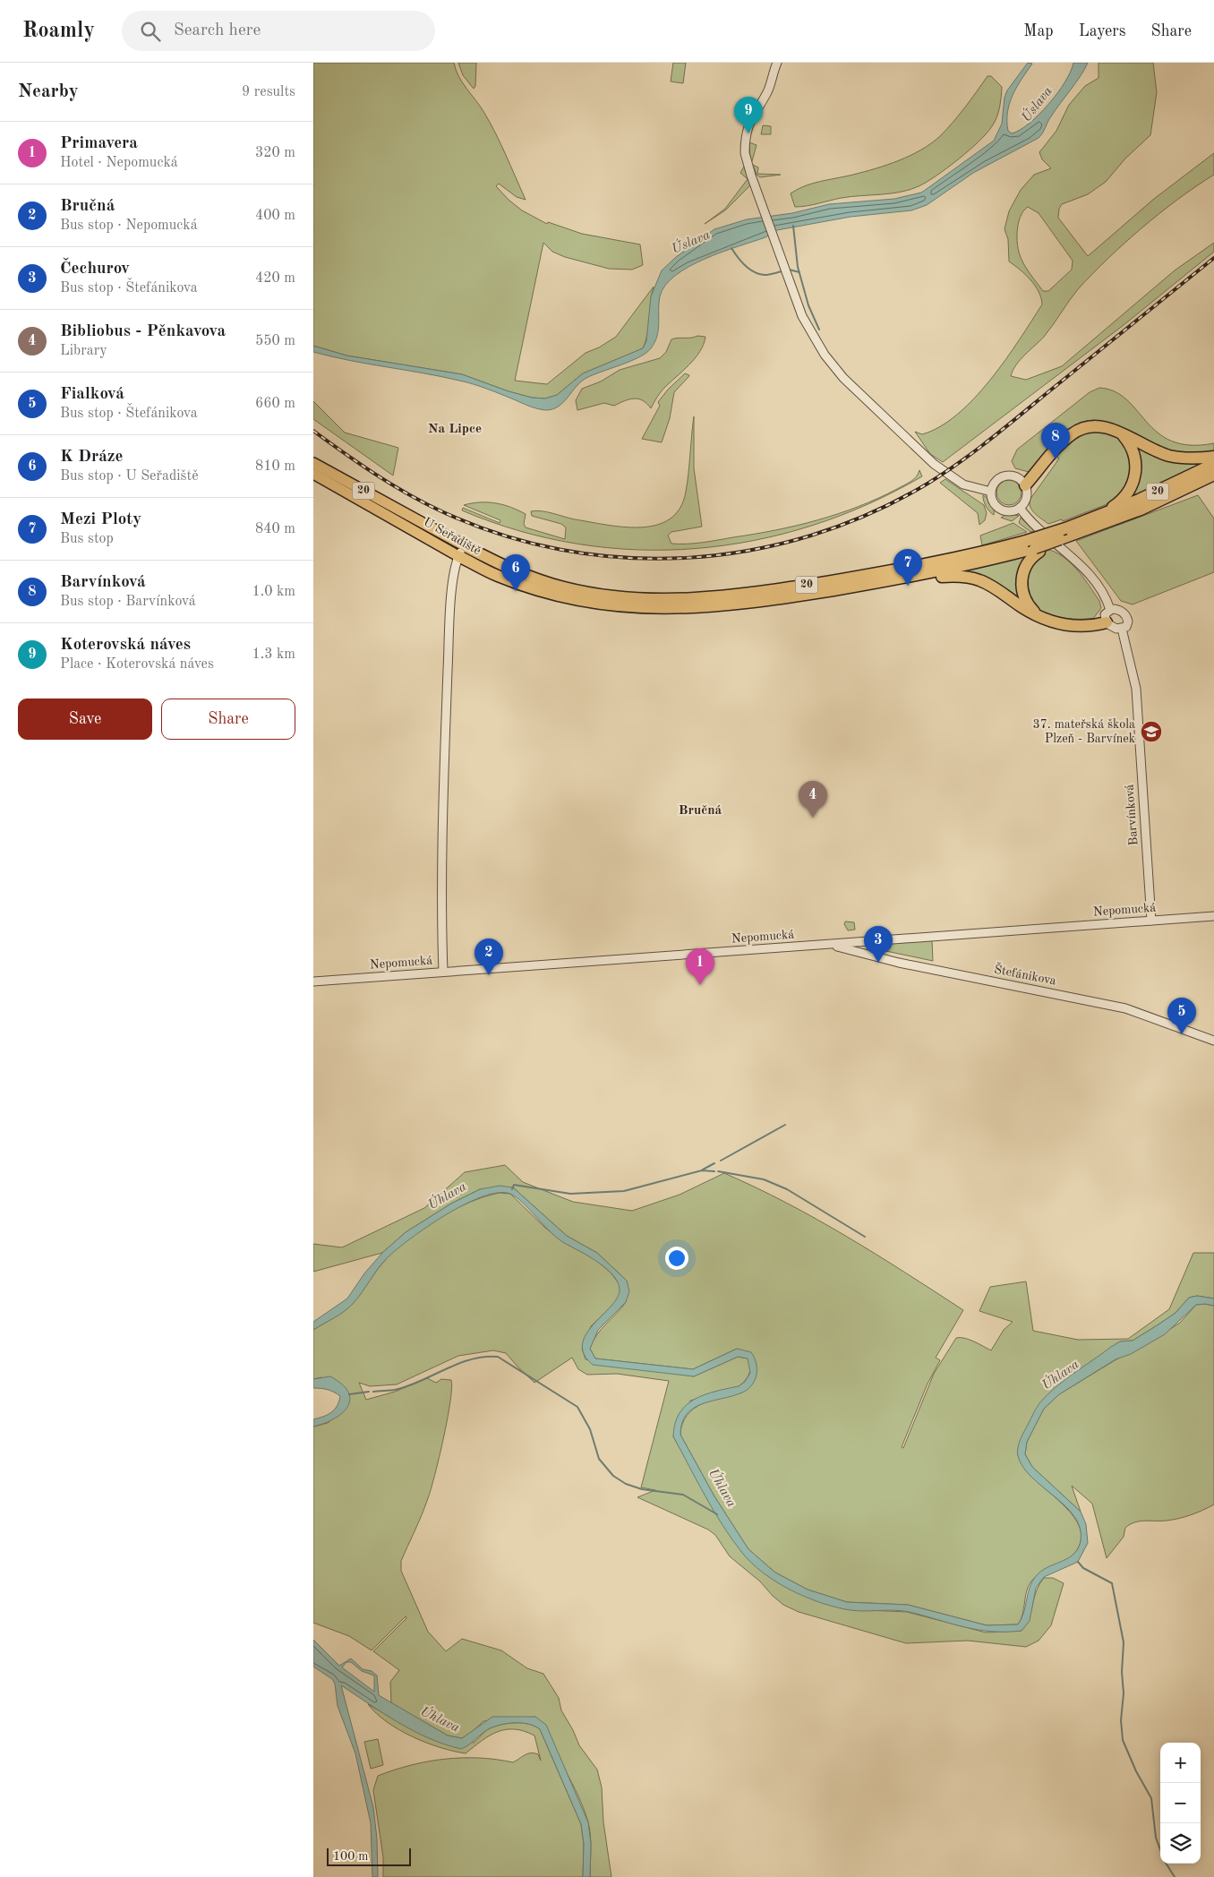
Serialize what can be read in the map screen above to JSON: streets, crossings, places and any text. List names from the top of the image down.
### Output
{
  "streets": {
    "highway": ["20", "U Seřadiště"],
    "street": ["Barvínková", "Nepomucká", "Štefánikova"]
  },
  "crossings": [
    ["20", "U Seřadiště"],
    ["Barvínková", "Nepomucká"],
    ["Nepomucká", "Štefánikova"]
  ],
  "districts": ["Na Lipce", "Bručná"],
  "water": ["Úslava", "Úhlava"],
  "places": {
    "school or university": ["37. mateřská škola Plzeň - Barvínek"]
  },
  "scale_bar": "100 m",
  "page": {
    "header": "Roamly",
    "search": "Search here",
    "nav": ["Map", "Layers", "Share"],
    "heading": ["Nearby", "9 results"],
    "pins": [
      "9",
      "8",
      "7",
      "6",
      "4",
      "3",
      "2",
      "1",
      "5"
    ],
    "list": [
      {
        "mark": "1",
        "name": "Primavera",
        "note": "Hotel · Nepomucká",
        "value": "320 m"
      },
      {
        "mark": "2",
        "name": "Bručná",
        "note": "Bus stop · Nepomucká",
        "value": "400 m"
      },
      {
        "mark": "3",
        "name": "Čechurov",
        "note": "Bus stop · Štefánikova",
        "value": "420 m"
      },
      {
        "mark": "4",
        "name": "Bibliobus - Pěnkavova",
        "note": "Library",
        "value": "550 m"
      },
      {
        "mark": "5",
        "name": "Fialková",
        "note": "Bus stop · Štefánikova",
        "value": "660 m"
      },
      {
        "mark": "6",
        "name": "K Dráze",
        "note": "Bus stop · U Seřadiště",
        "value": "810 m"
      },
      {
        "mark": "7",
        "name": "Mezi Ploty",
        "note": "Bus stop",
        "value": "840 m"
      },
      {
        "mark": "8",
        "name": "Barvínková",
        "note": "Bus stop · Barvínková",
        "value": "1.0 km"
      },
      {
        "mark": "9",
        "name": "Koterovská náves",
        "note": "Place · Koterovská náves",
        "value": "1.3 km"
      }
    ],
    "buttons": ["Save", "Share"],
    "map_buttons": ["+", "−"],
    "scale": "100 m"
  }
}
